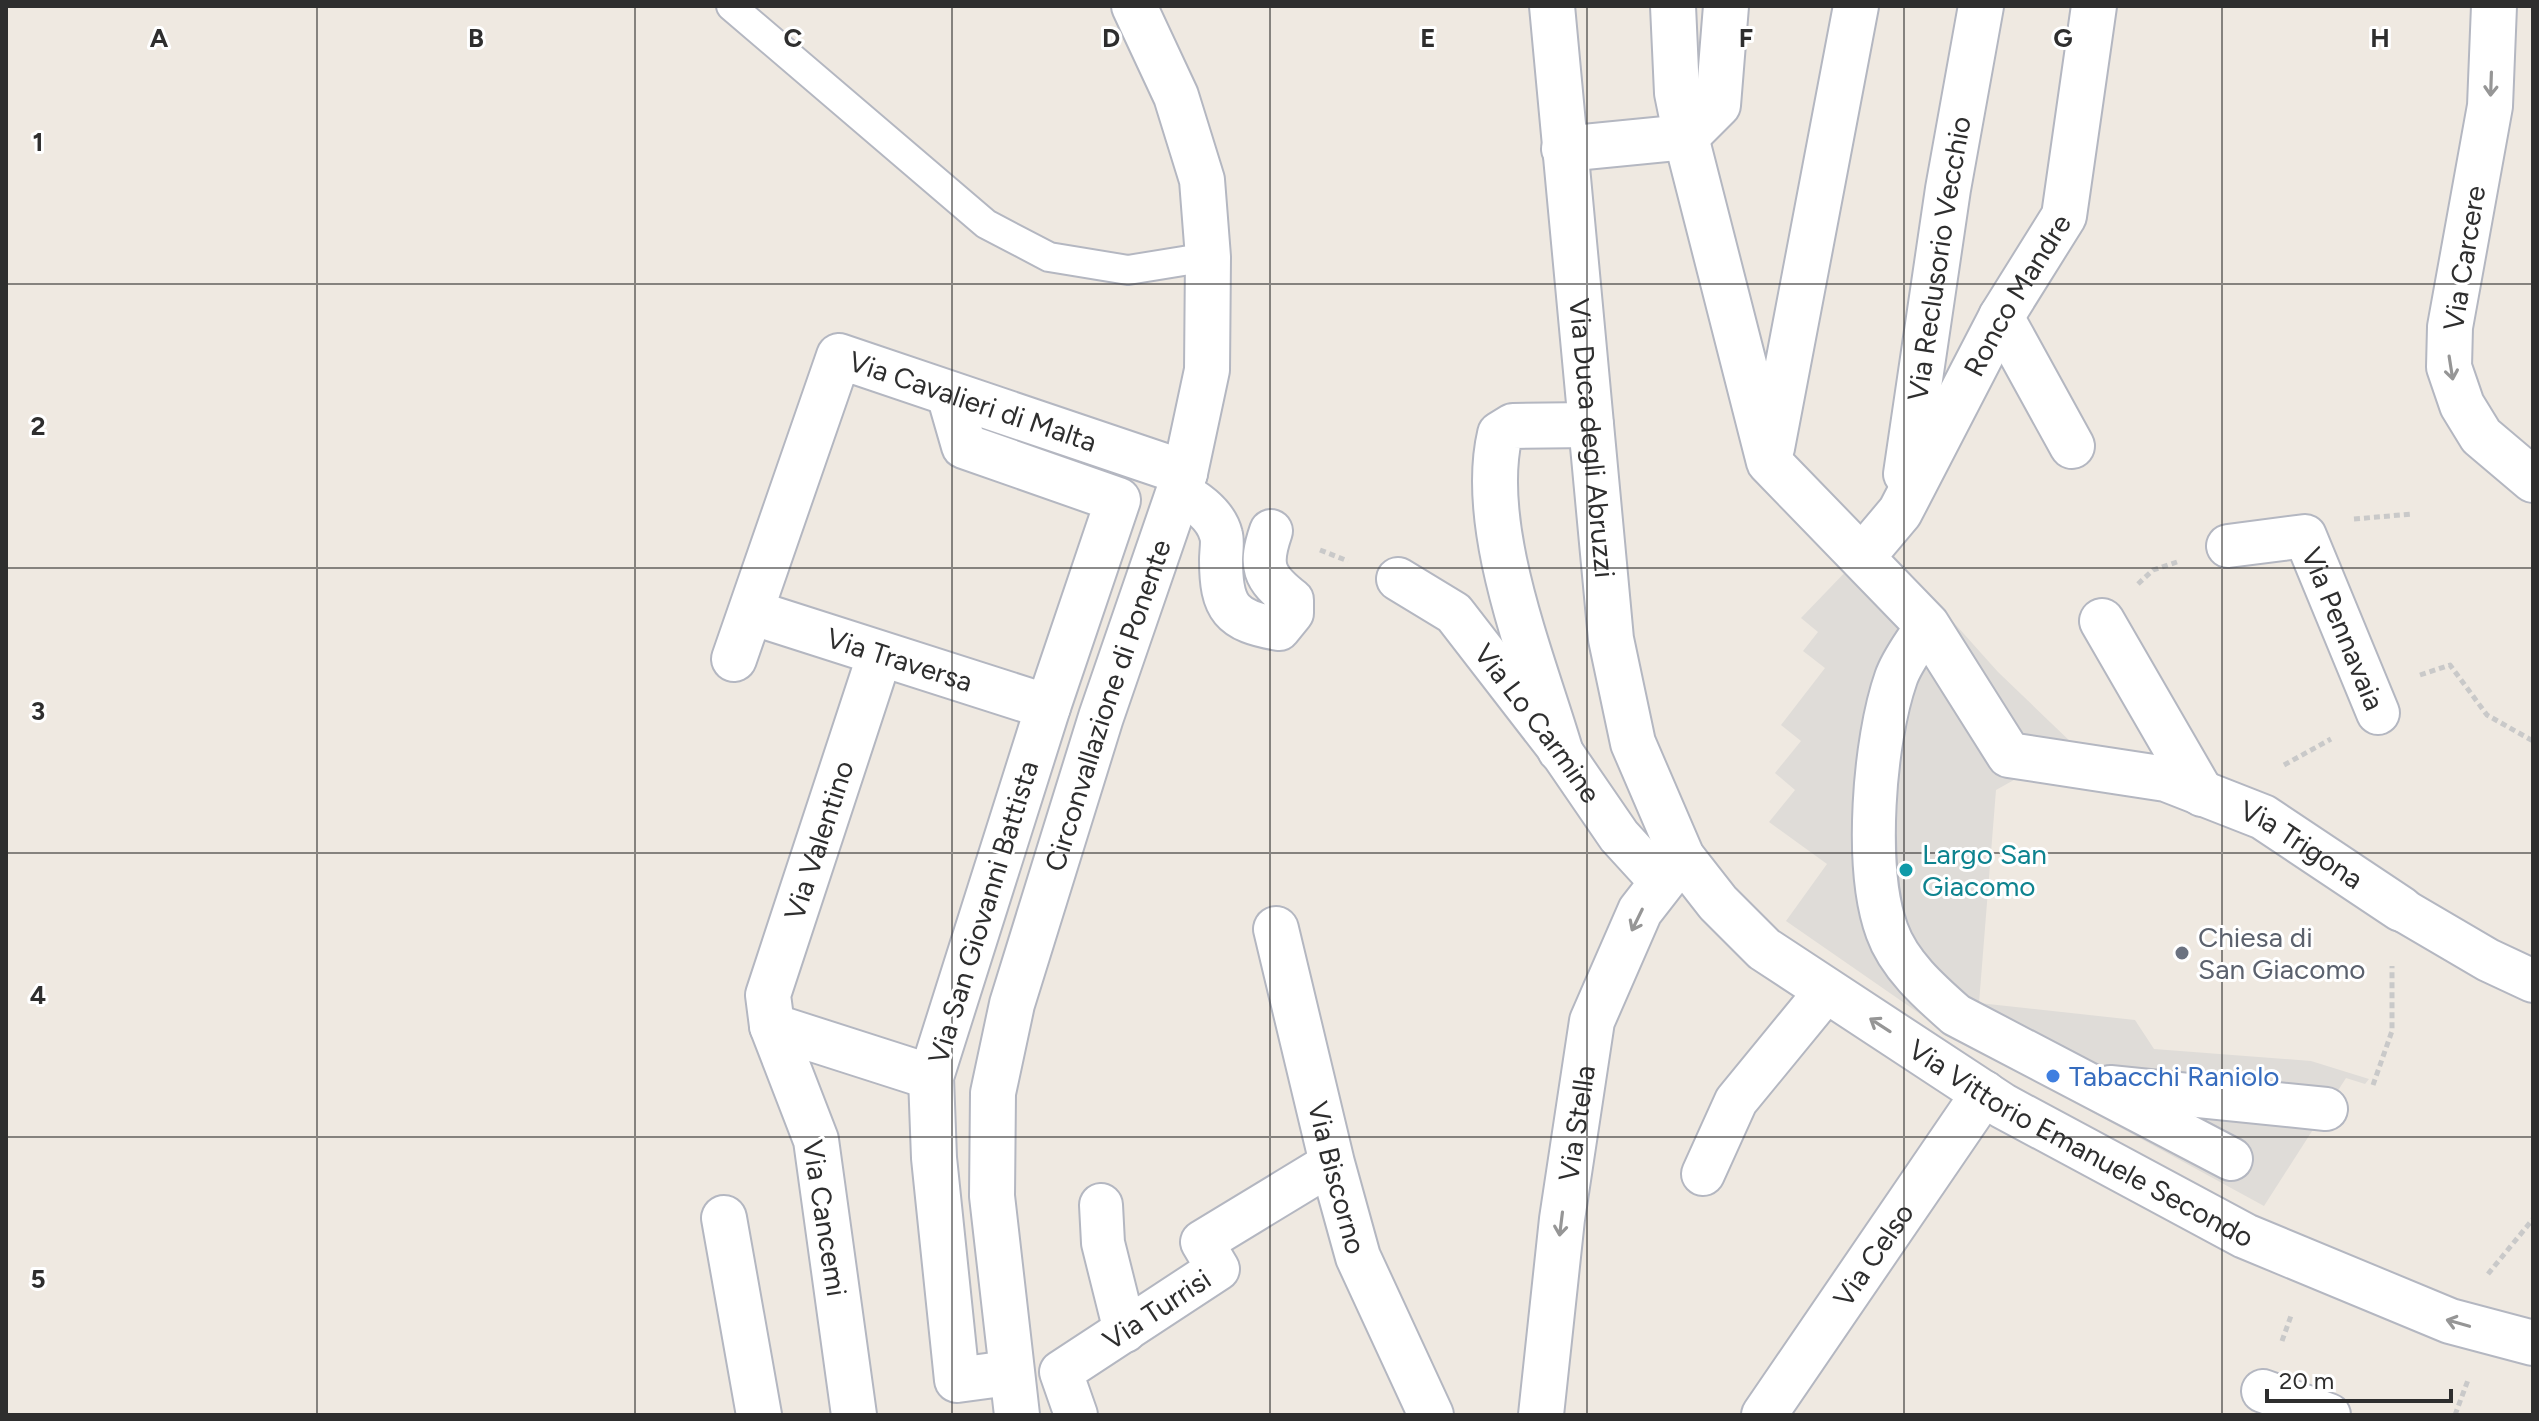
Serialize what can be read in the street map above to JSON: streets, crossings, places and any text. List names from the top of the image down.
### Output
{
  "streets": {
    "street": [
      "Via Carcere",
      "Via Reclusorio Vecchio",
      "Ronco Mandre",
      "Via Cavalieri di Malta",
      "Via Duca degli Abruzzi",
      "Via Pennavaia",
      "Via Traversa",
      "Circonvallazione di Ponente",
      "Via Lo Carmine",
      "Via Valentino",
      "Via Trigona",
      "Via San Giovanni Battista",
      "Via Stella",
      "Via Vittorio Emanuele Secondo",
      "Via Biscorno",
      "Via Cancemi",
      "Via Celso",
      "Via Turrisi"
    ]
  },
  "crossings": [
    ["Via Reclusorio Vecchio", "Ronco Mandre"],
    ["Ronco Mandre", "Via Trigona"],
    ["Via Cavalieri di Malta", "Via Traversa"],
    ["Via Cavalieri di Malta", "Circonvallazione di Ponente"],
    ["Via Cavalieri di Malta", "Via San Giovanni Battista"],
    ["Via Duca degli Abruzzi", "Via Lo Carmine"],
    ["Via Duca degli Abruzzi", "Via Stella"],
    ["Via Duca degli Abruzzi", "Via Vittorio Emanuele Secondo"],
    ["Via Traversa", "Via Valentino"],
    ["Via Traversa", "Via San Giovanni Battista"],
    ["Circonvallazione di Ponente", "Via San Giovanni Battista"],
    ["Via Lo Carmine", "Via Stella"],
    ["Via Lo Carmine", "Via Vittorio Emanuele Secondo"],
    ["Via Valentino", "Via Cancemi"],
    ["Via Stella", "Via Vittorio Emanuele Secondo"],
    ["Via Vittorio Emanuele Secondo", "Via Celso"],
    ["Via Biscorno", "Via Turrisi"]
  ],
  "one_way": ["Via Carcere"],
  "places": ["Largo San Giacomo", "Chiesa di San Giacomo", "Tabacchi Raniolo"],
  "scale_bar": "20 m",
  "grid": {
    "columns": [
      "A",
      "B",
      "C",
      "D",
      "E",
      "F",
      "G",
      "H"
    ],
    "rows": [
      "1",
      "2",
      "3",
      "4",
      "5"
    ]
  }
}
